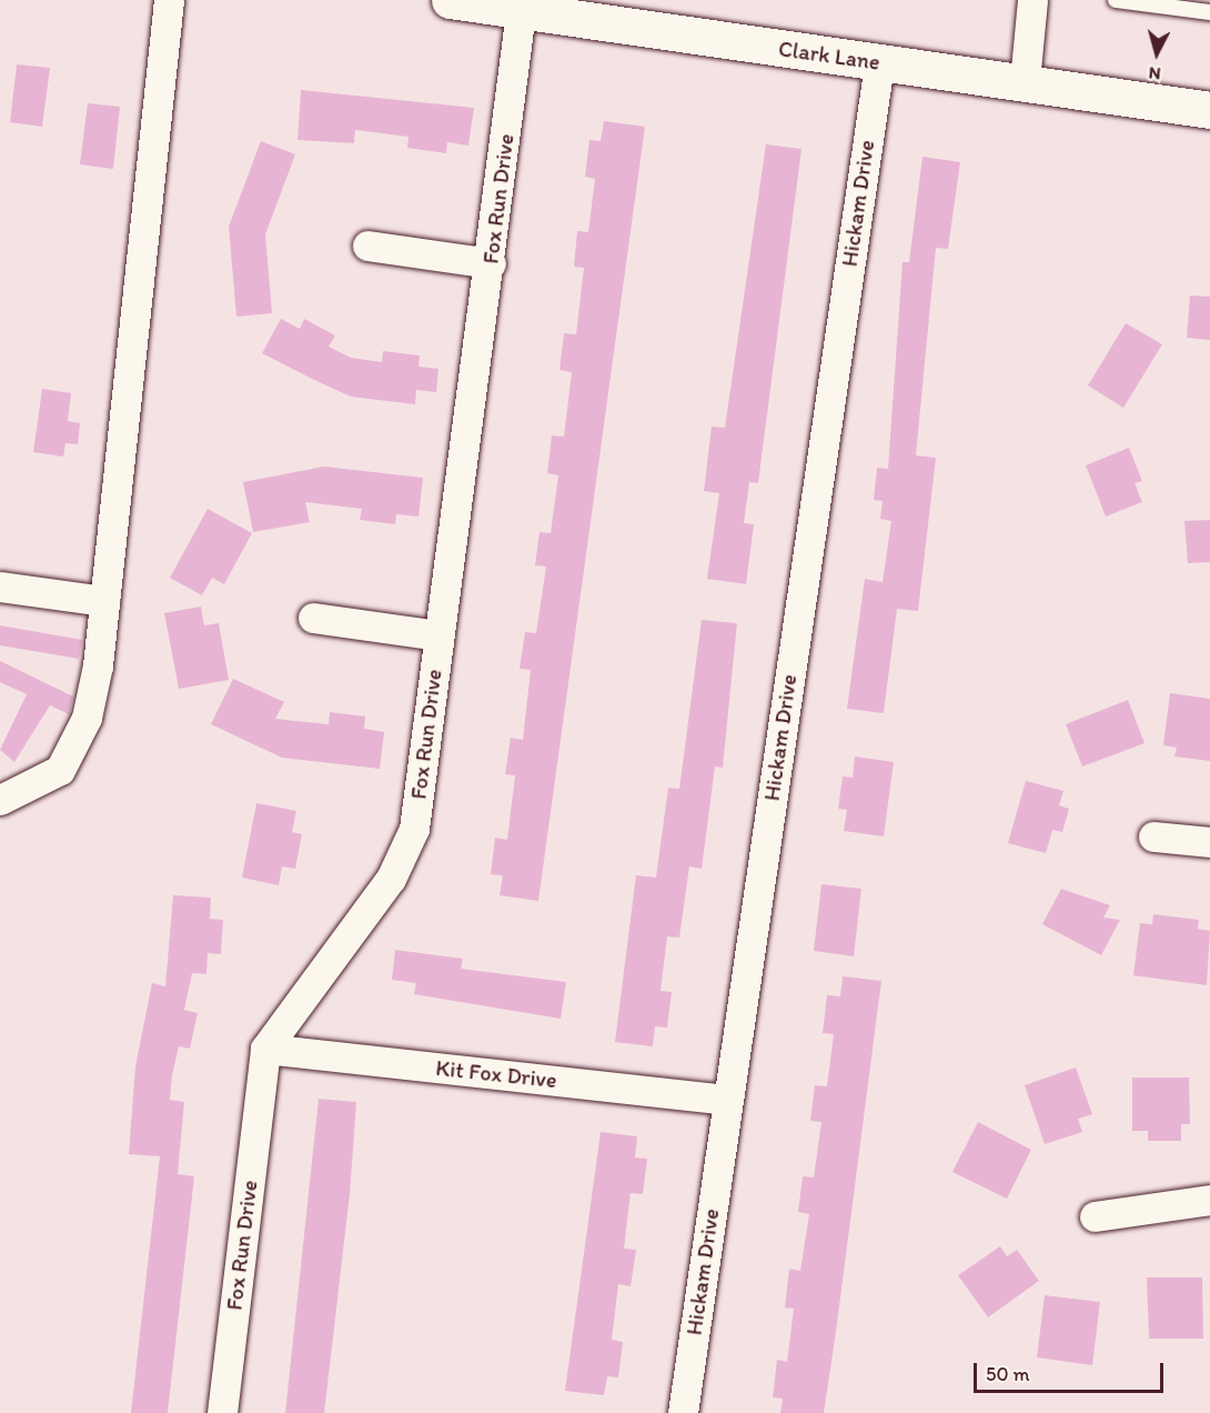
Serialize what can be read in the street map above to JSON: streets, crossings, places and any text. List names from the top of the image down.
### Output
{
  "streets": {
    "main road": ["Clark Lane"],
    "street": ["Fox Run Drive", "Hickam Drive", "Kit Fox Drive"]
  },
  "crossings": [
    ["Clark Lane", "Fox Run Drive"],
    ["Clark Lane", "Hickam Drive"],
    ["Fox Run Drive", "Kit Fox Drive"],
    ["Hickam Drive", "Kit Fox Drive"]
  ],
  "scale_bar": "50 m",
  "north": "bottom"
}
